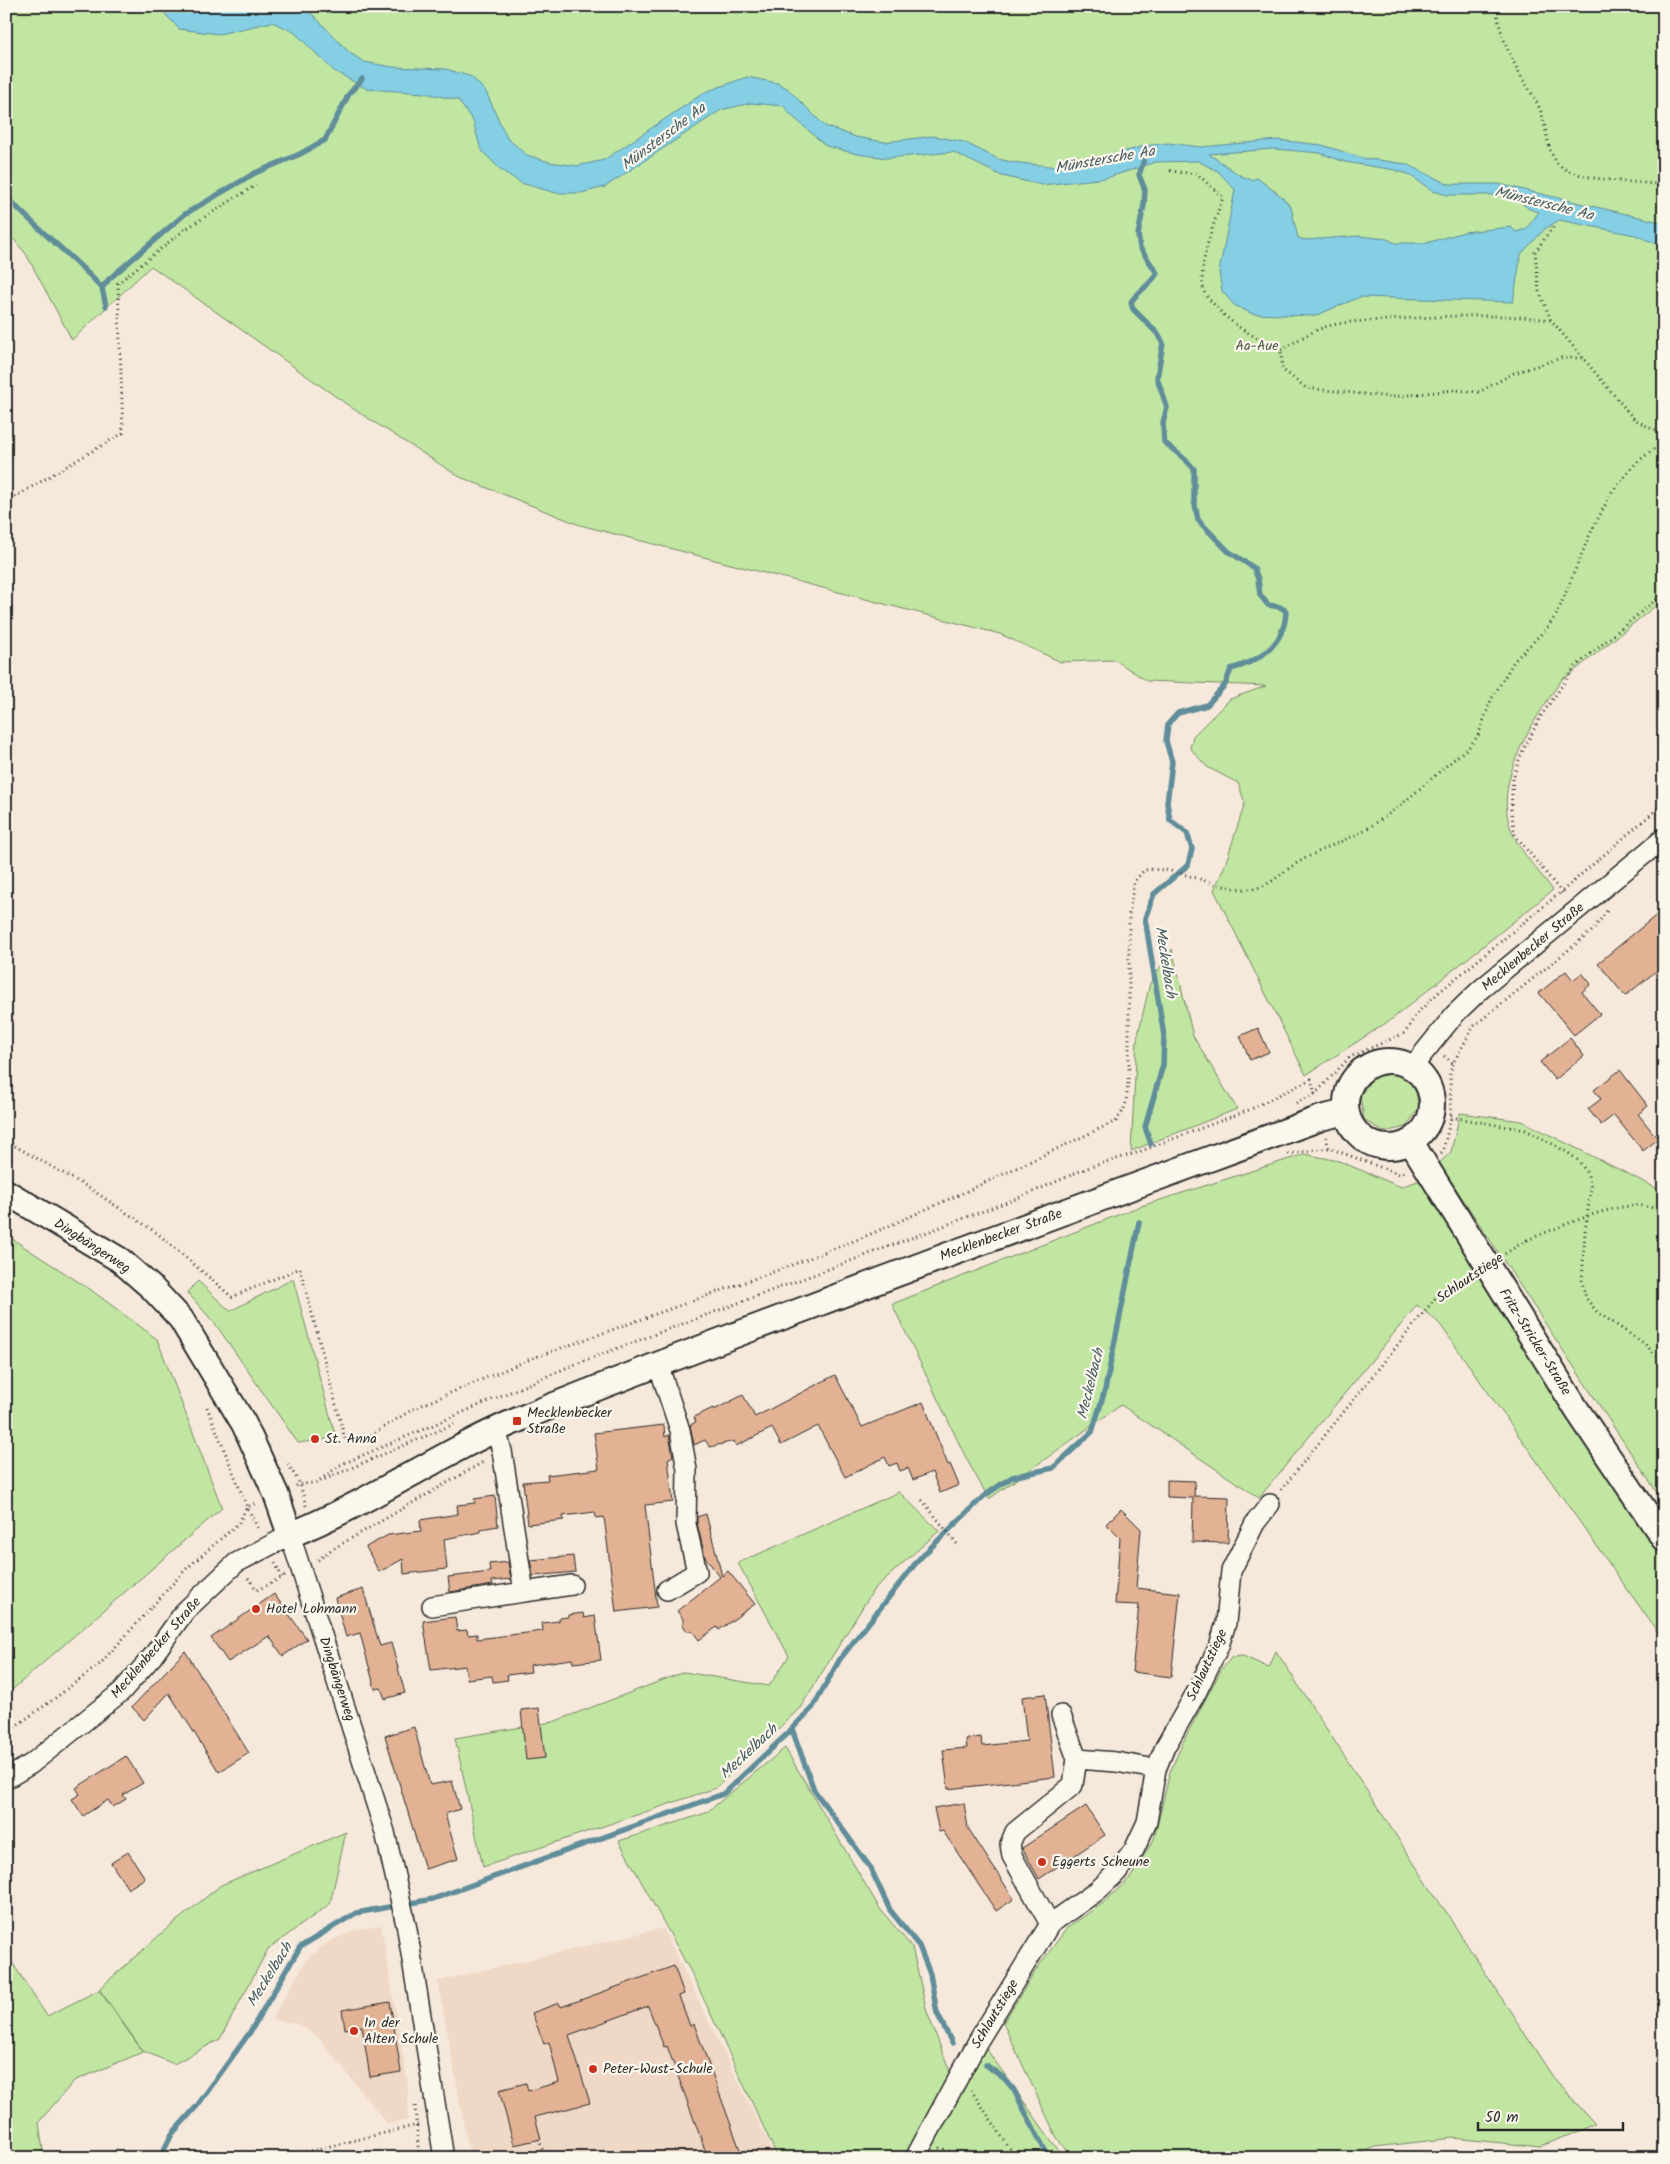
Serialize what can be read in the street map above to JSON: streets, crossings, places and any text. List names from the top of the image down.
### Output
{
  "streets": {
    "main road": ["Mecklenbecker Straße", "Dingbängerweg", "Fritz-Stricker-Straße"],
    "street": ["Schlautstiege"]
  },
  "crossings": [
    ["Mecklenbecker Straße", "Dingbängerweg"],
    ["Mecklenbecker Straße", "Fritz-Stricker-Straße"]
  ],
  "water": ["Münstersche Aa", "Meckelbach"],
  "parks": ["Aa-Aue"],
  "places": {
    "transit": ["Mecklenbecker Straße"],
    "other": [
      "St. Anna",
      "Hotel Lohmann",
      "Eggerts Scheune",
      "In der Alten Schule",
      "Peter-Wust-Schule"
    ]
  },
  "scale_bar": "50 m"
}
